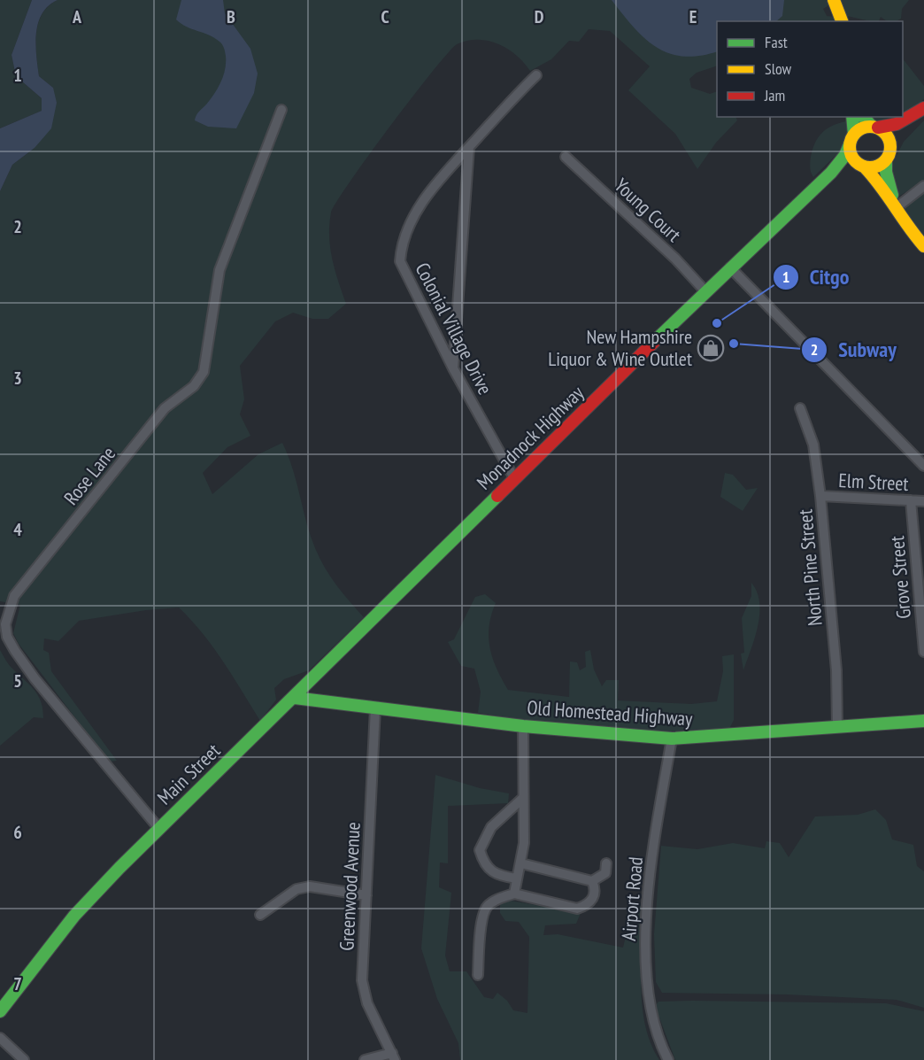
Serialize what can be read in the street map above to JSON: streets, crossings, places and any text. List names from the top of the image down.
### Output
{
  "streets": {
    "main road": ["Monadnock Highway", "Old Homestead Highway", "Main Street"],
    "street": [
      "Young Court",
      "Colonial Village Drive",
      "Rose Lane",
      "Elm Street",
      "North Pine Street",
      "Grove Street",
      "Greenwood Avenue",
      "Airport Road"
    ]
  },
  "crossings": [
    ["Young Court", "Monadnock Highway"],
    ["Colonial Village Drive", "Monadnock Highway"],
    ["Monadnock Highway", "Main Street"],
    ["Rose Lane", "Main Street"],
    ["Elm Street", "North Pine Street"],
    ["Elm Street", "Grove Street"],
    ["North Pine Street", "Old Homestead Highway"],
    ["Old Homestead Highway", "Main Street"],
    ["Old Homestead Highway", "Greenwood Avenue"],
    ["Old Homestead Highway", "Airport Road"]
  ],
  "places": {
    "other": ["Citgo", "Subway"],
    "shop": ["New Hampshire Liquor & Wine Outlet"]
  },
  "legend": ["Fast", "Slow", "Jam"],
  "grid": {
    "columns": [
      "A",
      "B",
      "C",
      "D",
      "E"
    ],
    "rows": [
      "1",
      "2",
      "3",
      "4",
      "5",
      "6",
      "7"
    ]
  }
}
